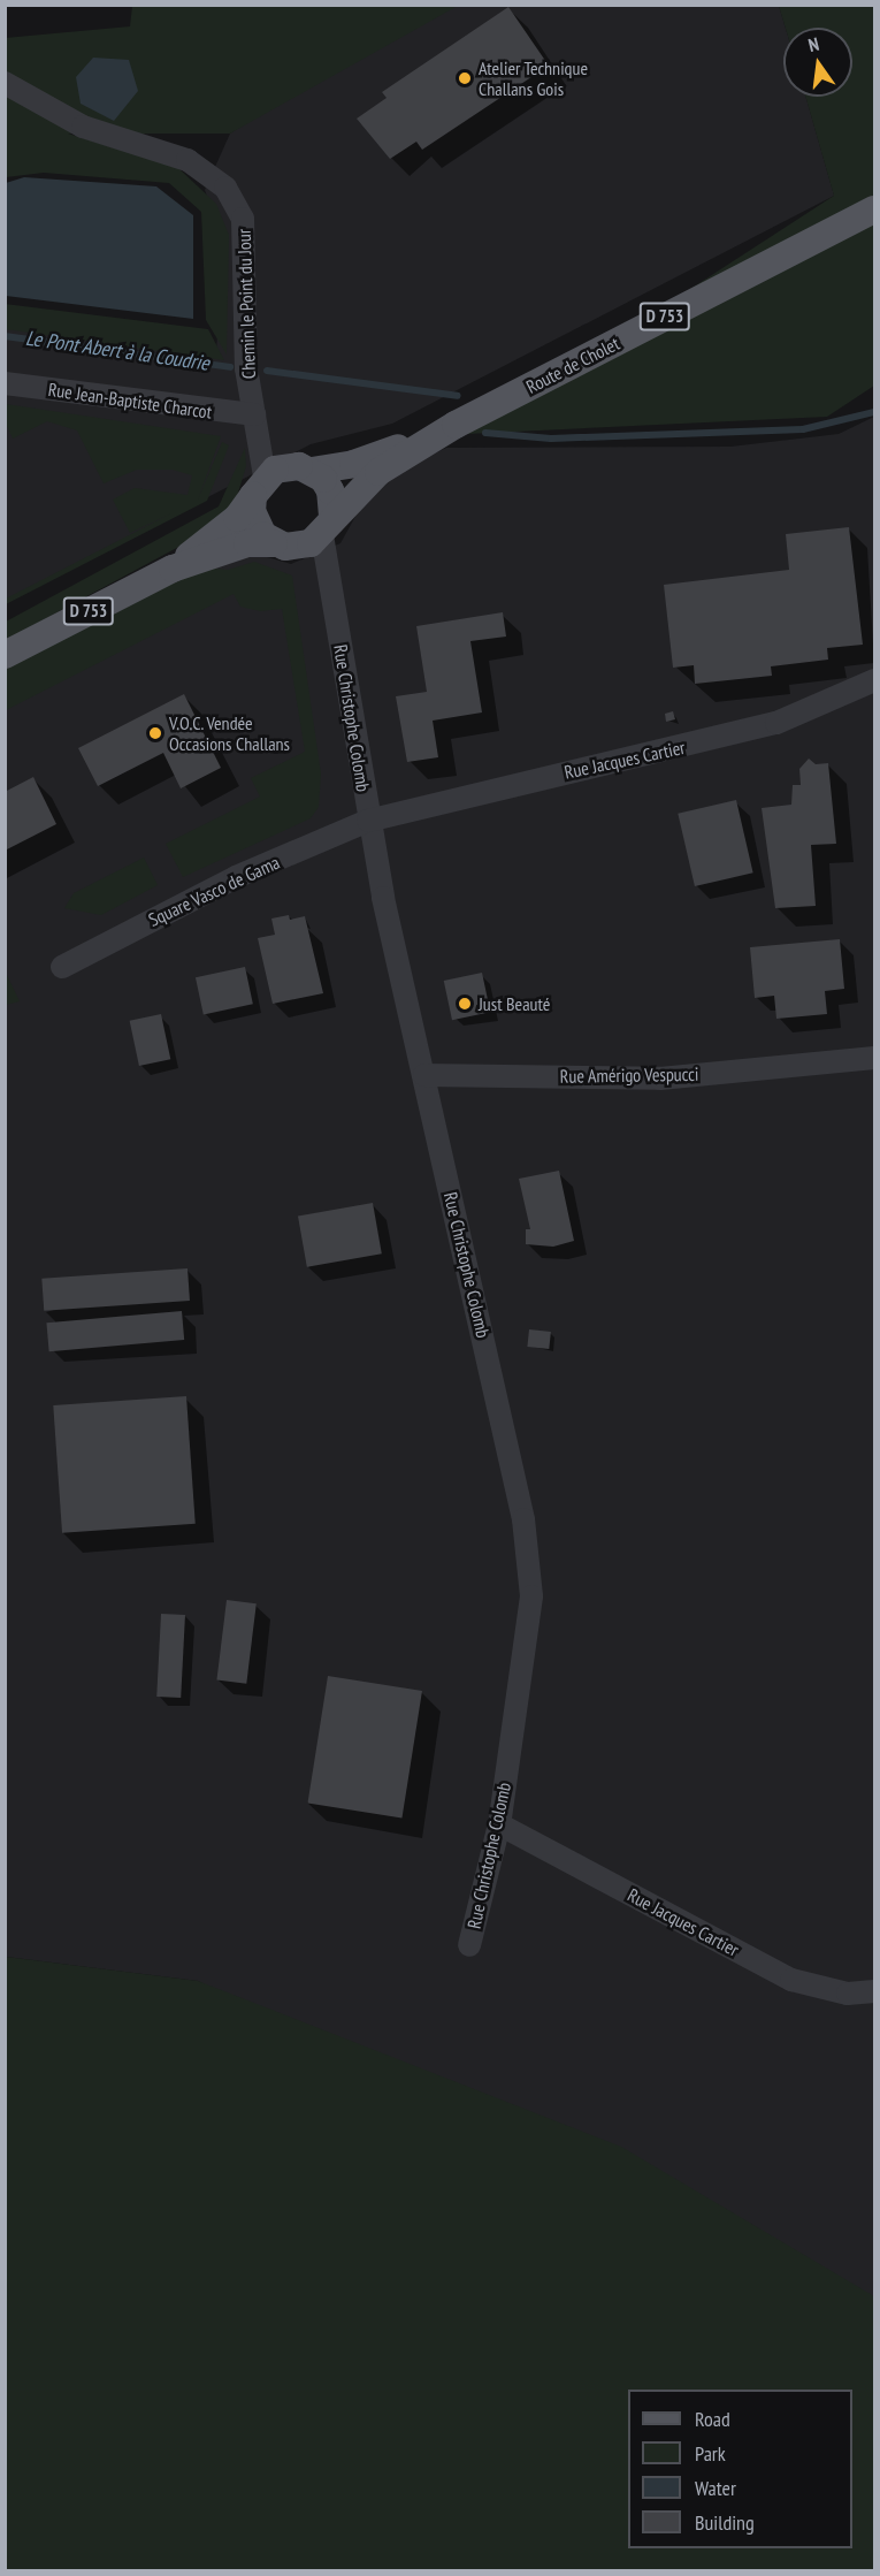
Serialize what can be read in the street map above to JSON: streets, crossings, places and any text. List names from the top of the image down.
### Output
{
  "streets": {
    "main road": ["D 753", "Route de Cholet"],
    "street": [
      "Chemin le Point du Jour",
      "Rue Jean-Baptiste Charcot",
      "Rue Christophe Colomb",
      "Rue Jacques Cartier",
      "Square Vasco de Gama",
      "Rue Amérigo Vespucci"
    ]
  },
  "crossings": [
    ["Chemin le Point du Jour", "Rue Jean-Baptiste Charcot"],
    ["D 753", "Route de Cholet"],
    ["Route de Cholet", "Rue Christophe Colomb"],
    ["Rue Christophe Colomb", "Rue Jacques Cartier"],
    ["Rue Christophe Colomb", "Square Vasco de Gama"],
    ["Rue Christophe Colomb", "Rue Amérigo Vespucci"],
    ["Rue Jacques Cartier", "Square Vasco de Gama"]
  ],
  "water": ["Le Pont Abert à la Coudrie"],
  "places": ["Atelier Technique Challans Gois", "V.O.C. Vendée Occasions Challans", "Just Beauté"],
  "legend": [
    "Road",
    "Park",
    "Water",
    "Building"
  ],
  "north": "top"
}
